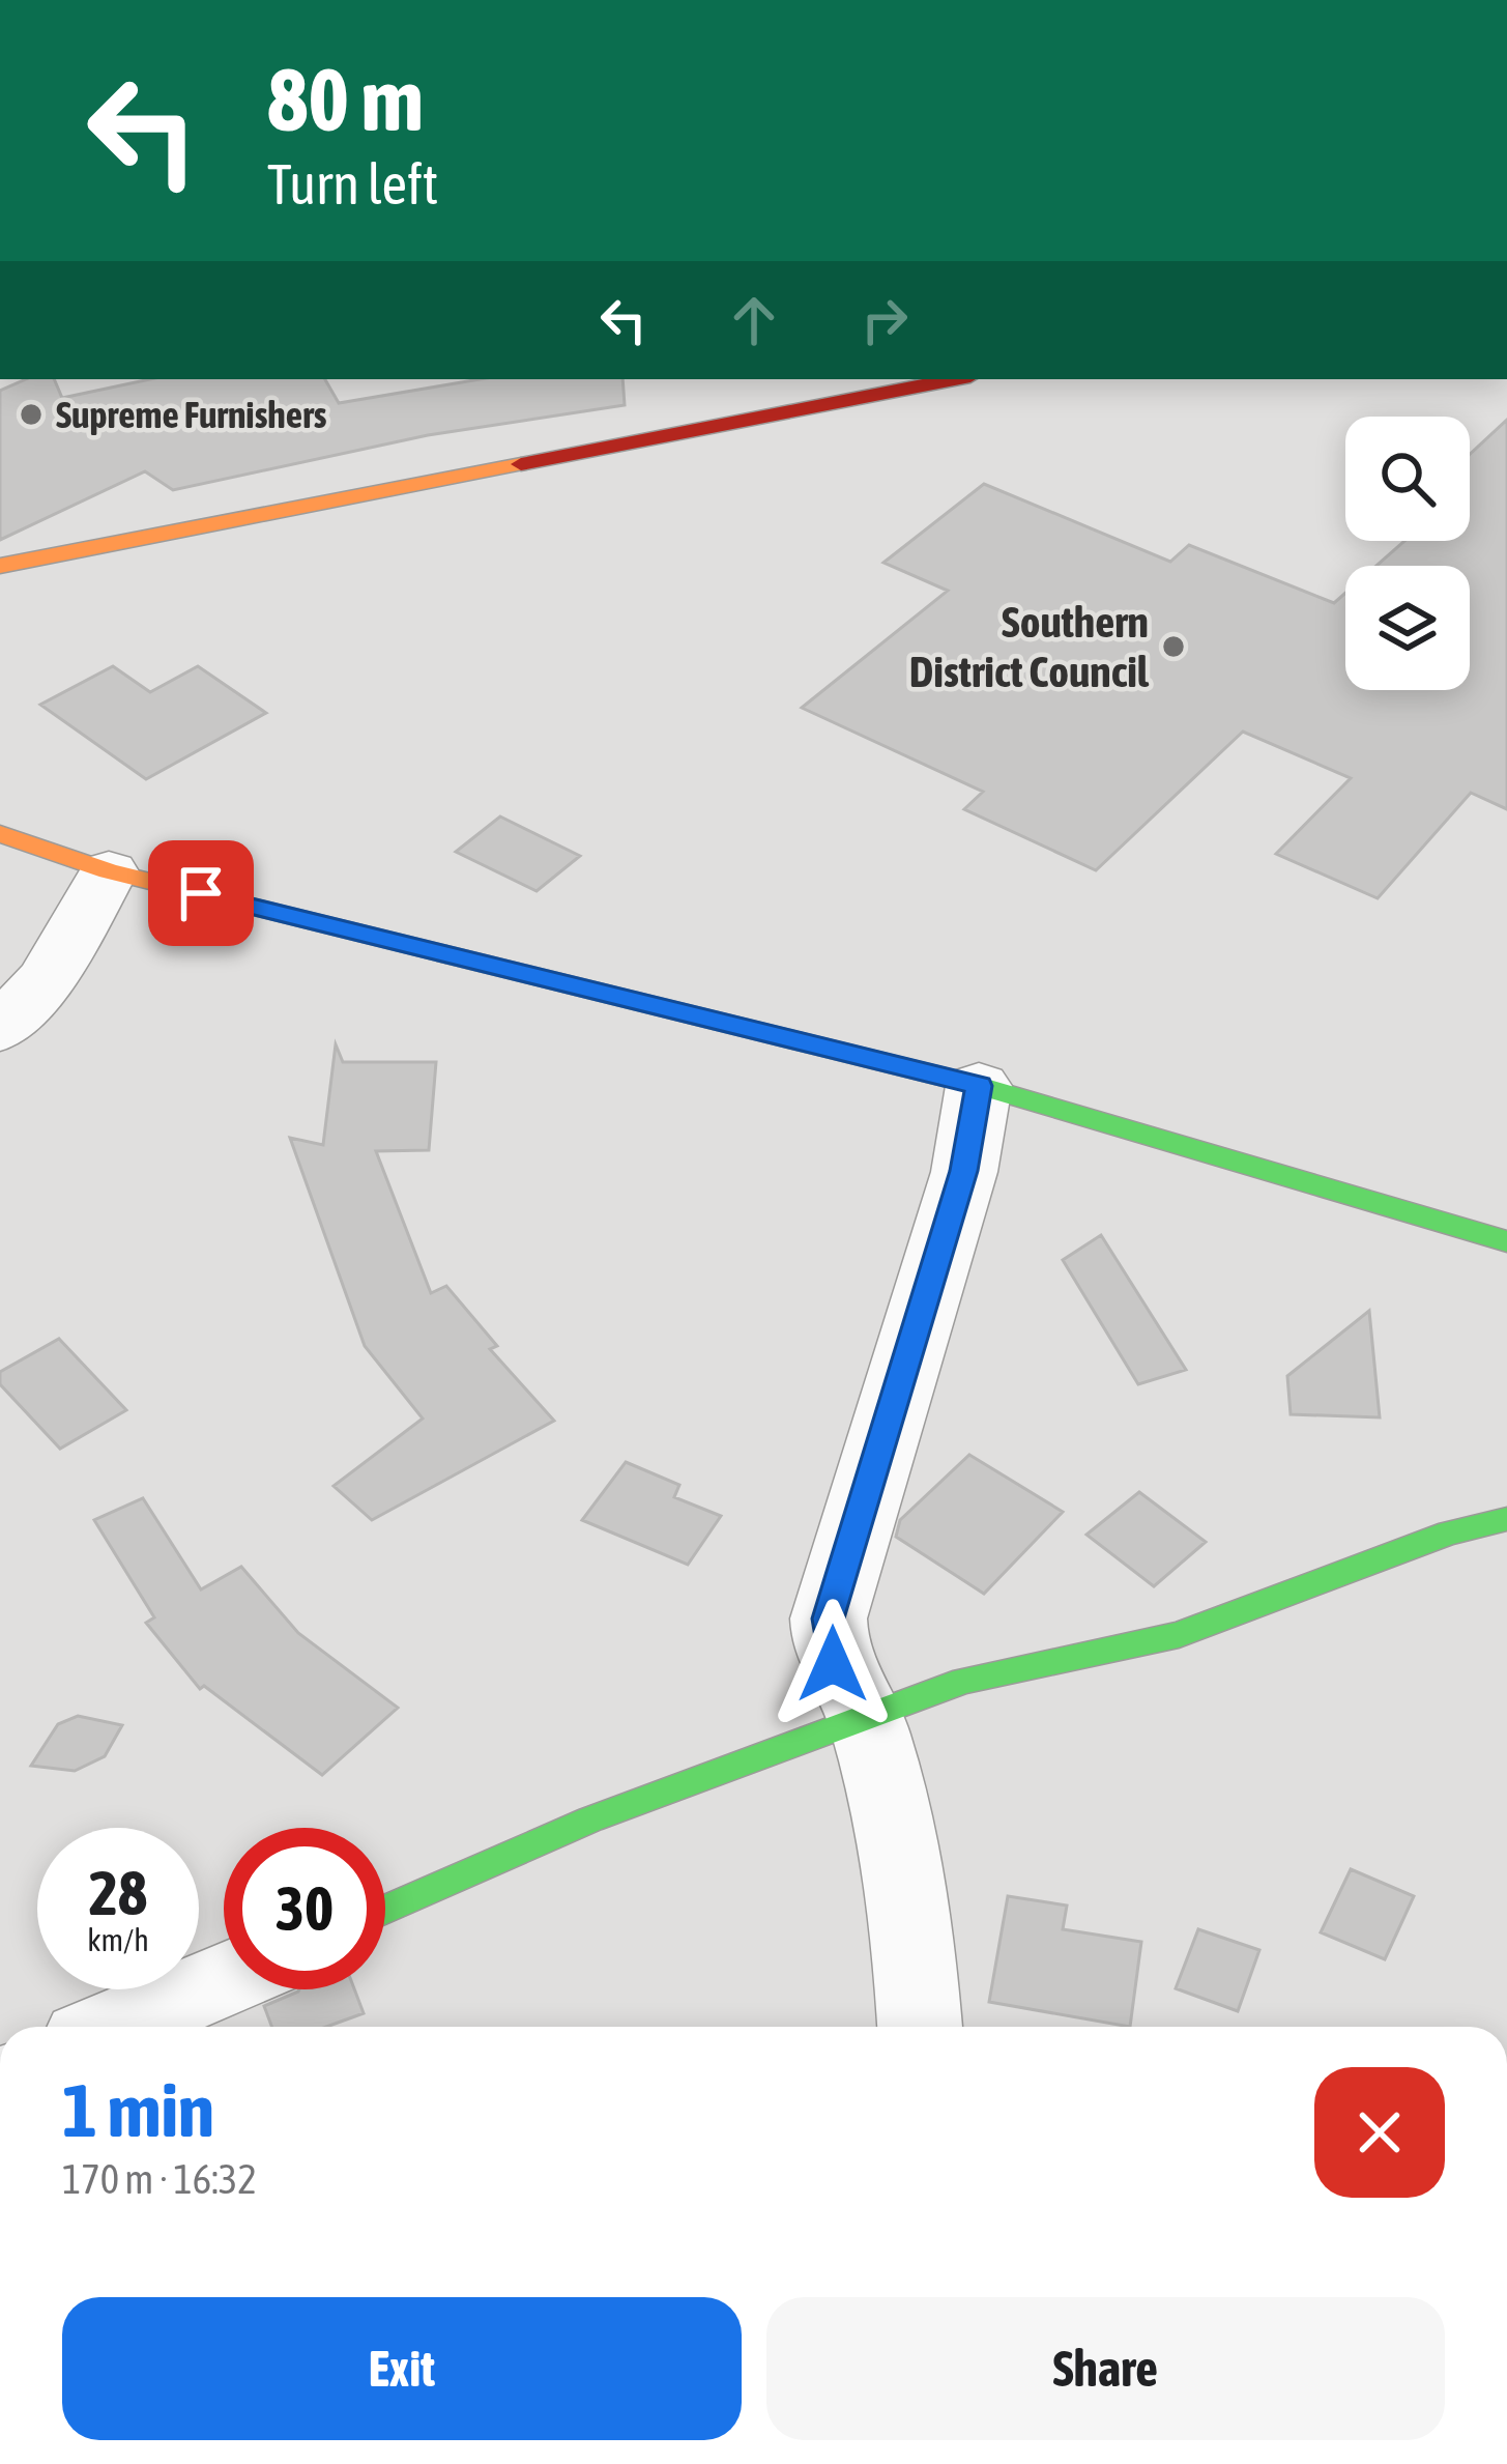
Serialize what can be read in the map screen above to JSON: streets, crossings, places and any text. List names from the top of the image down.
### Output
{
  "places": ["Supreme Furnishers", "Southern District Council"],
  "page": {
    "turn": ["80 m", "Turn left"],
    "speed": "28 km/h",
    "limit": "30",
    "heading": ["1 min", "170 m · 16:32"],
    "buttons": ["Exit", "Share"]
  }
}
